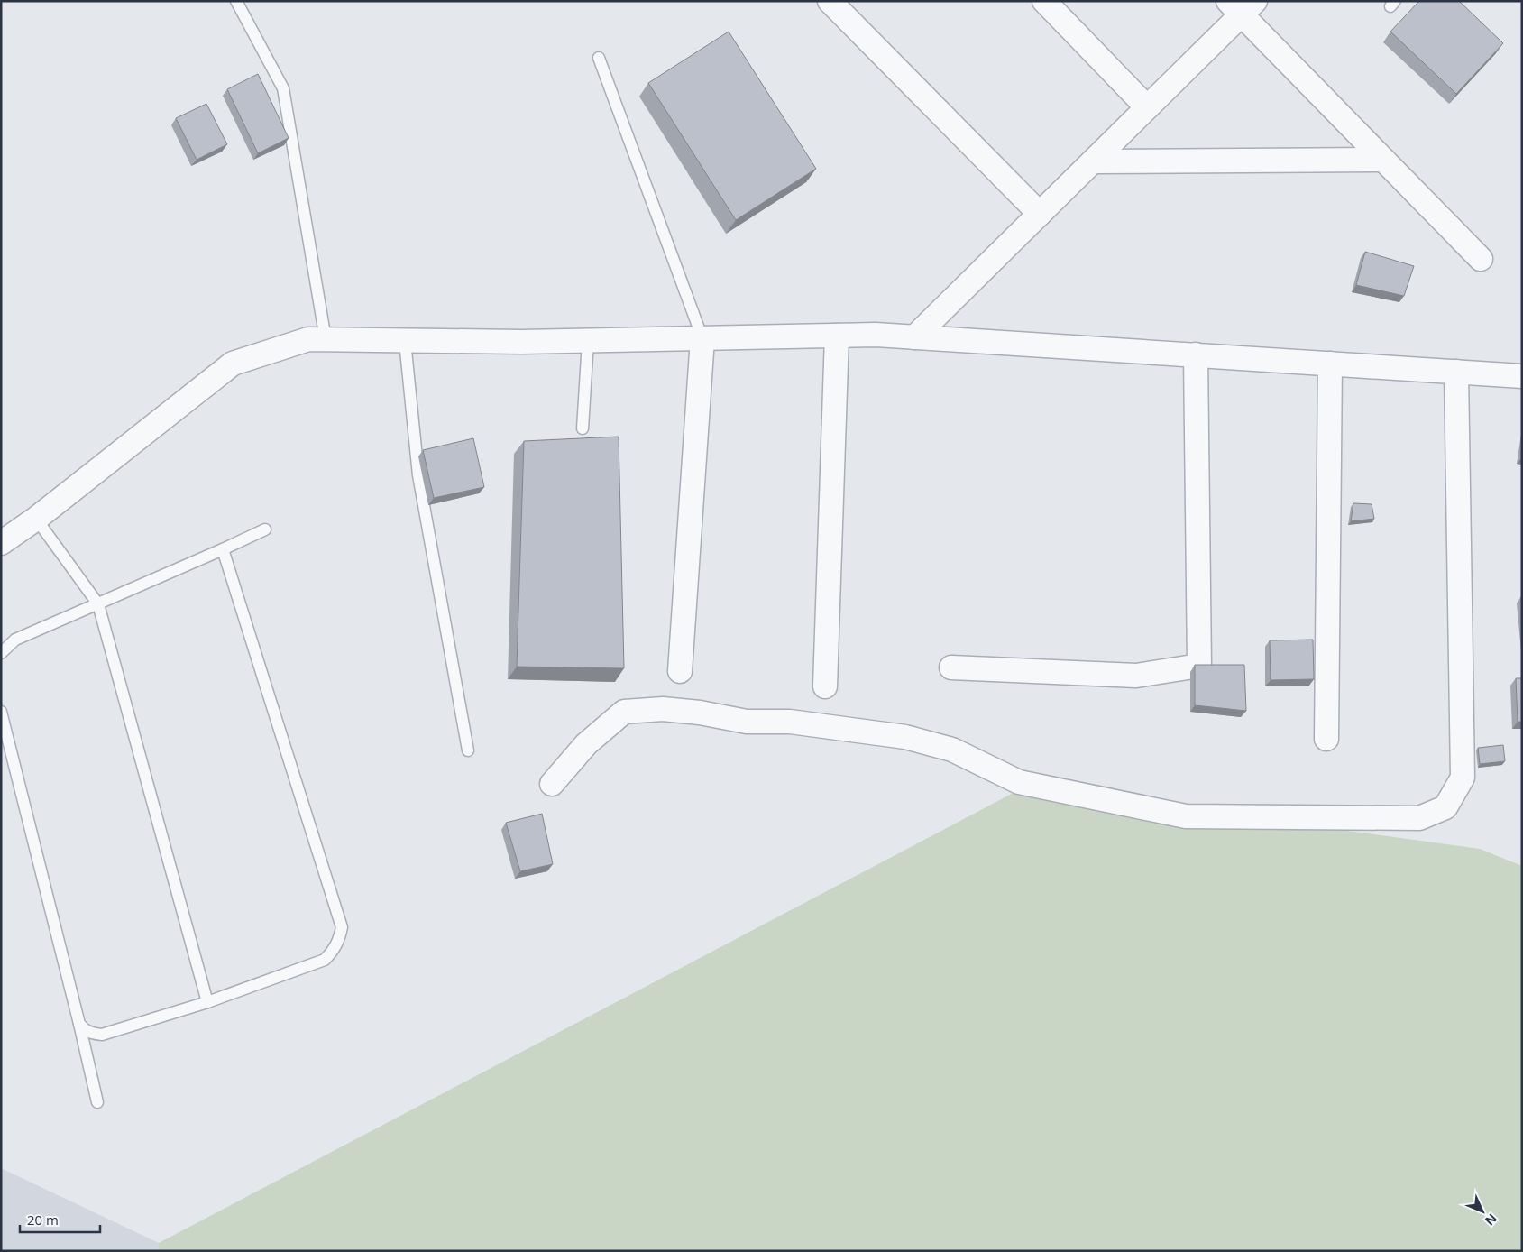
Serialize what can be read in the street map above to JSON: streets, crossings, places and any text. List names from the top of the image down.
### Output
{
  "scale_bar": "20 m",
  "north": "bottom right"
}
